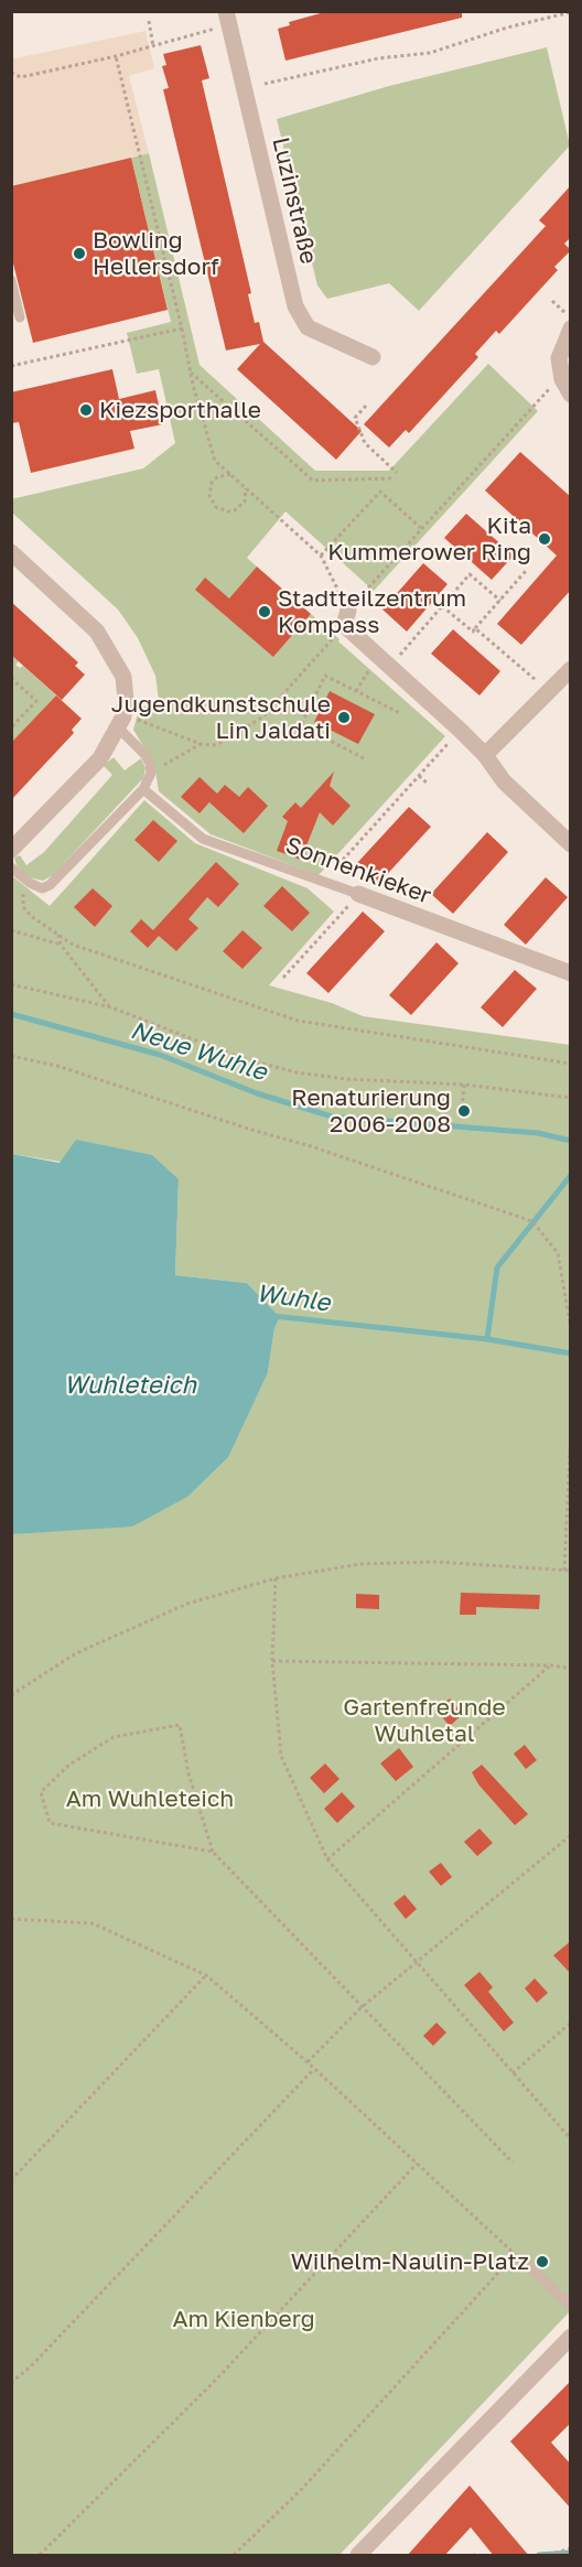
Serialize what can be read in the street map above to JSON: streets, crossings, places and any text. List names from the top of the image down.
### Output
{
  "streets": {
    "street": ["Luzinstraße", "Sonnenkieker"]
  },
  "water": ["Neue Wuhle", "Wuhle", "Wuhleteich"],
  "parks": ["Gartenfreunde Wuhletal", "Am Wuhleteich", "Am Kienberg"],
  "places": [
    "Bowling Hellersdorf",
    "Kiezsporthalle",
    "Kita Kummerower Ring",
    "Stadtteilzentrum Kompass",
    "Jugendkunstschule Lin Jaldati",
    "Renaturierung 2006-2008",
    "Wilhelm-Naulin-Platz"
  ]
}
